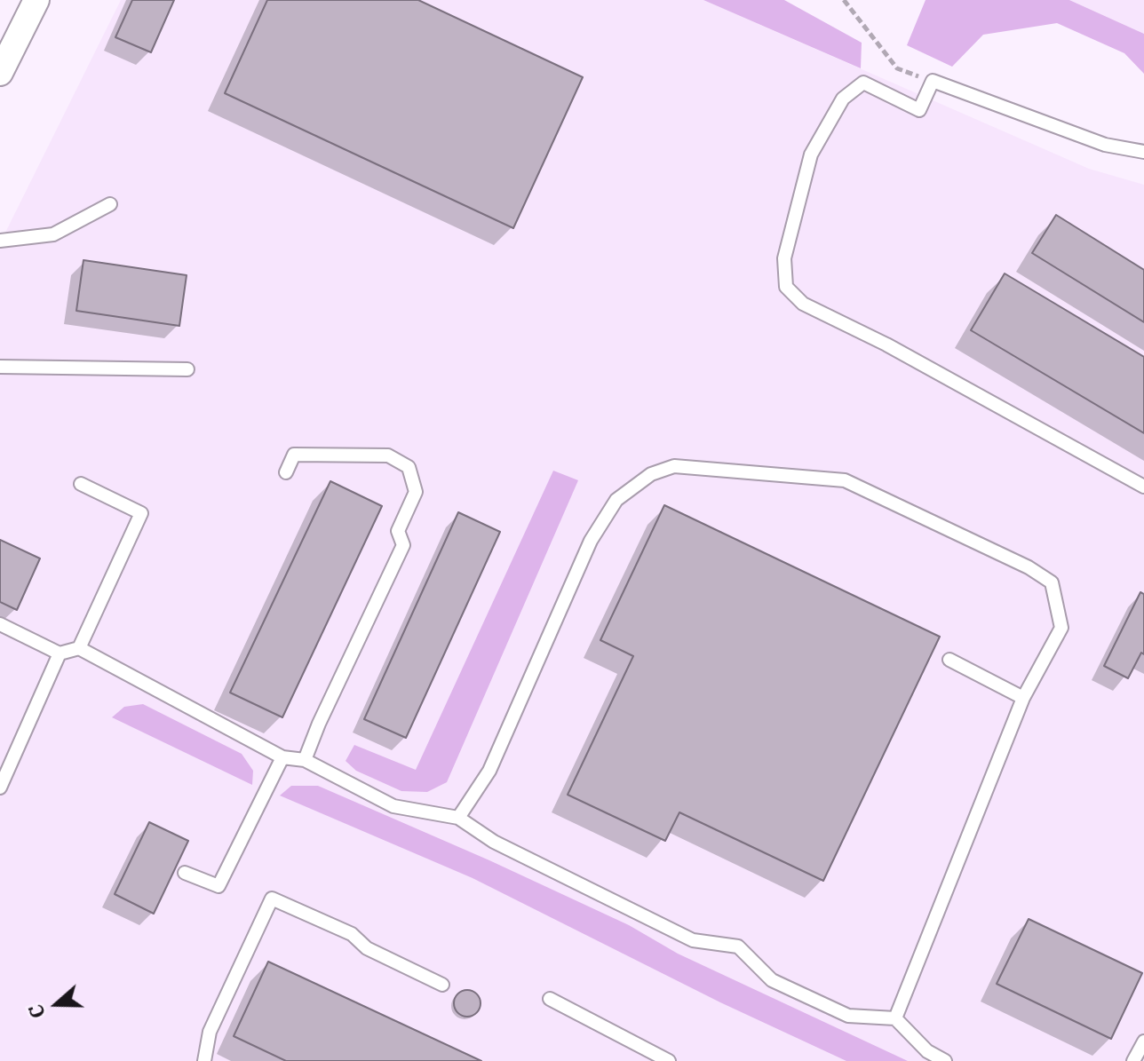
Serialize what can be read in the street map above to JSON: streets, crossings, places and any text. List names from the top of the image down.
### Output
{
  "north": "left"
}
